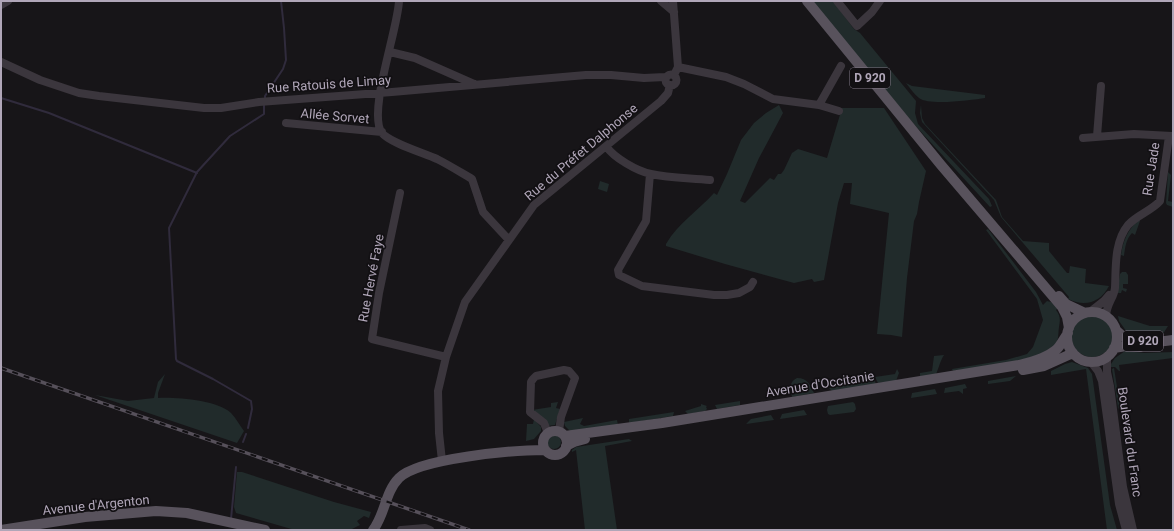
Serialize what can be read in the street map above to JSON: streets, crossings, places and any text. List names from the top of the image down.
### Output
{
  "streets": {
    "main road": ["D 920", "Avenue d'Occitanie", "Avenue d'Argenton"],
    "street": [
      "Rue Ratouis de Limay",
      "Allée Sorvet",
      "Rue du Préfet Dalphonse",
      "Rue Jade",
      "Rue Hervé Faye",
      "Boulevard du Franc"
    ]
  },
  "crossings": [
    ["D 920", "Rue Jade"],
    ["D 920", "Avenue d'Occitanie"],
    ["D 920", "Boulevard du Franc"],
    ["Rue Ratouis de Limay", "Rue du Préfet Dalphonse"],
    ["Rue du Préfet Dalphonse", "Rue Hervé Faye"],
    ["Rue du Préfet Dalphonse", "Avenue d'Occitanie"],
    ["Rue Jade", "Avenue d'Occitanie"],
    ["Rue Jade", "Boulevard du Franc"],
    ["Avenue d'Occitanie", "Boulevard du Franc"]
  ]
}
